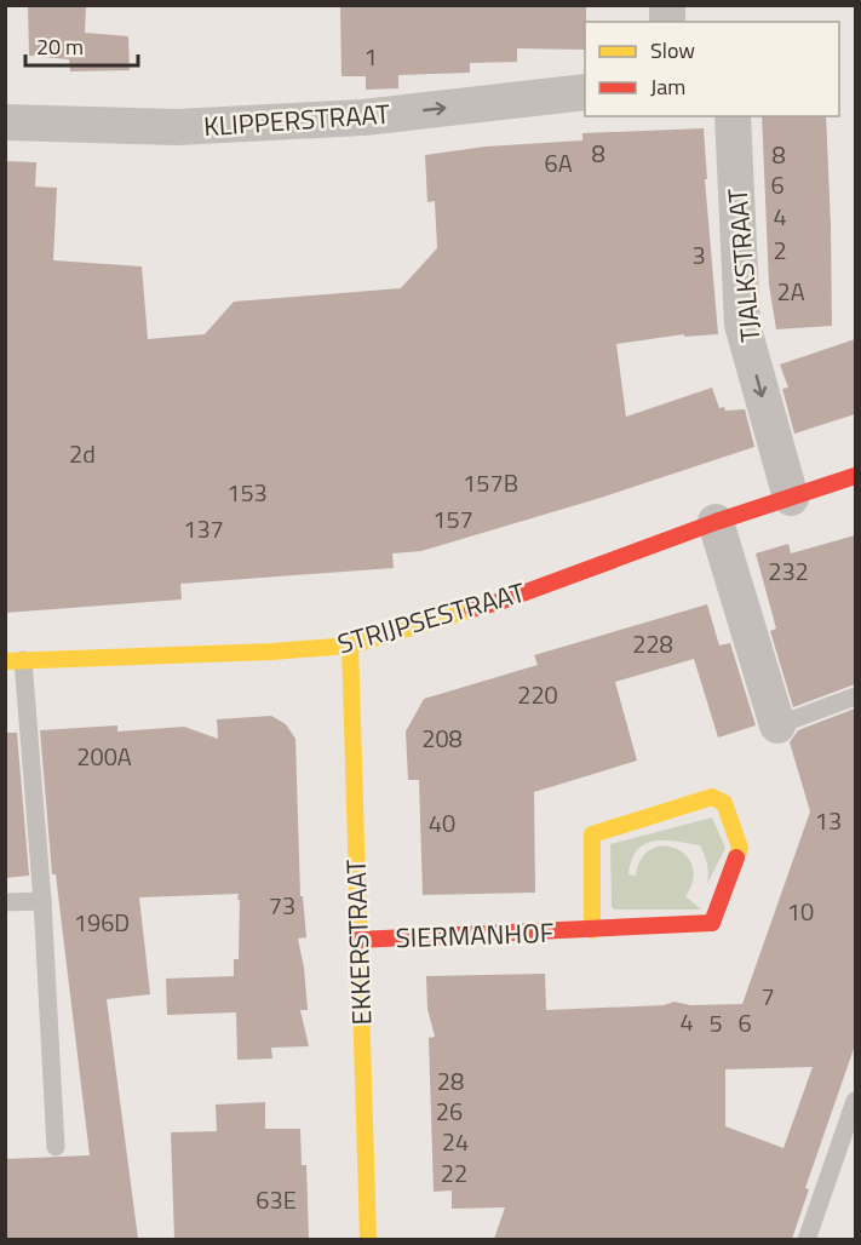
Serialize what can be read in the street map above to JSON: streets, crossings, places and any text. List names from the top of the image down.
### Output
{
  "streets": {
    "street": [
      "KLIPPERSTRAAT",
      "TJALKSTRAAT",
      "STRIJPSESTRAAT",
      "SIERMANHOF",
      "EKKERSTRAAT"
    ]
  },
  "crossings": [
    ["TJALKSTRAAT", "STRIJPSESTRAAT"],
    ["STRIJPSESTRAAT", "EKKERSTRAAT"],
    ["SIERMANHOF", "EKKERSTRAAT"]
  ],
  "one_way": ["KLIPPERSTRAAT", "TJALKSTRAAT"],
  "house_numbers": [
    "1",
    "8",
    "8",
    "6A",
    "6",
    "4",
    "2",
    "3",
    "2A",
    "2d",
    "157B",
    "153",
    "157",
    "137",
    "232",
    "228",
    "220",
    "208",
    "200A",
    "13",
    "40",
    "73",
    "10",
    "196D",
    "7",
    "4",
    "5",
    "6",
    "28",
    "26",
    "24",
    "22",
    "63E"
  ],
  "legend": ["Slow", "Jam"],
  "scale_bar": "20 m"
}
